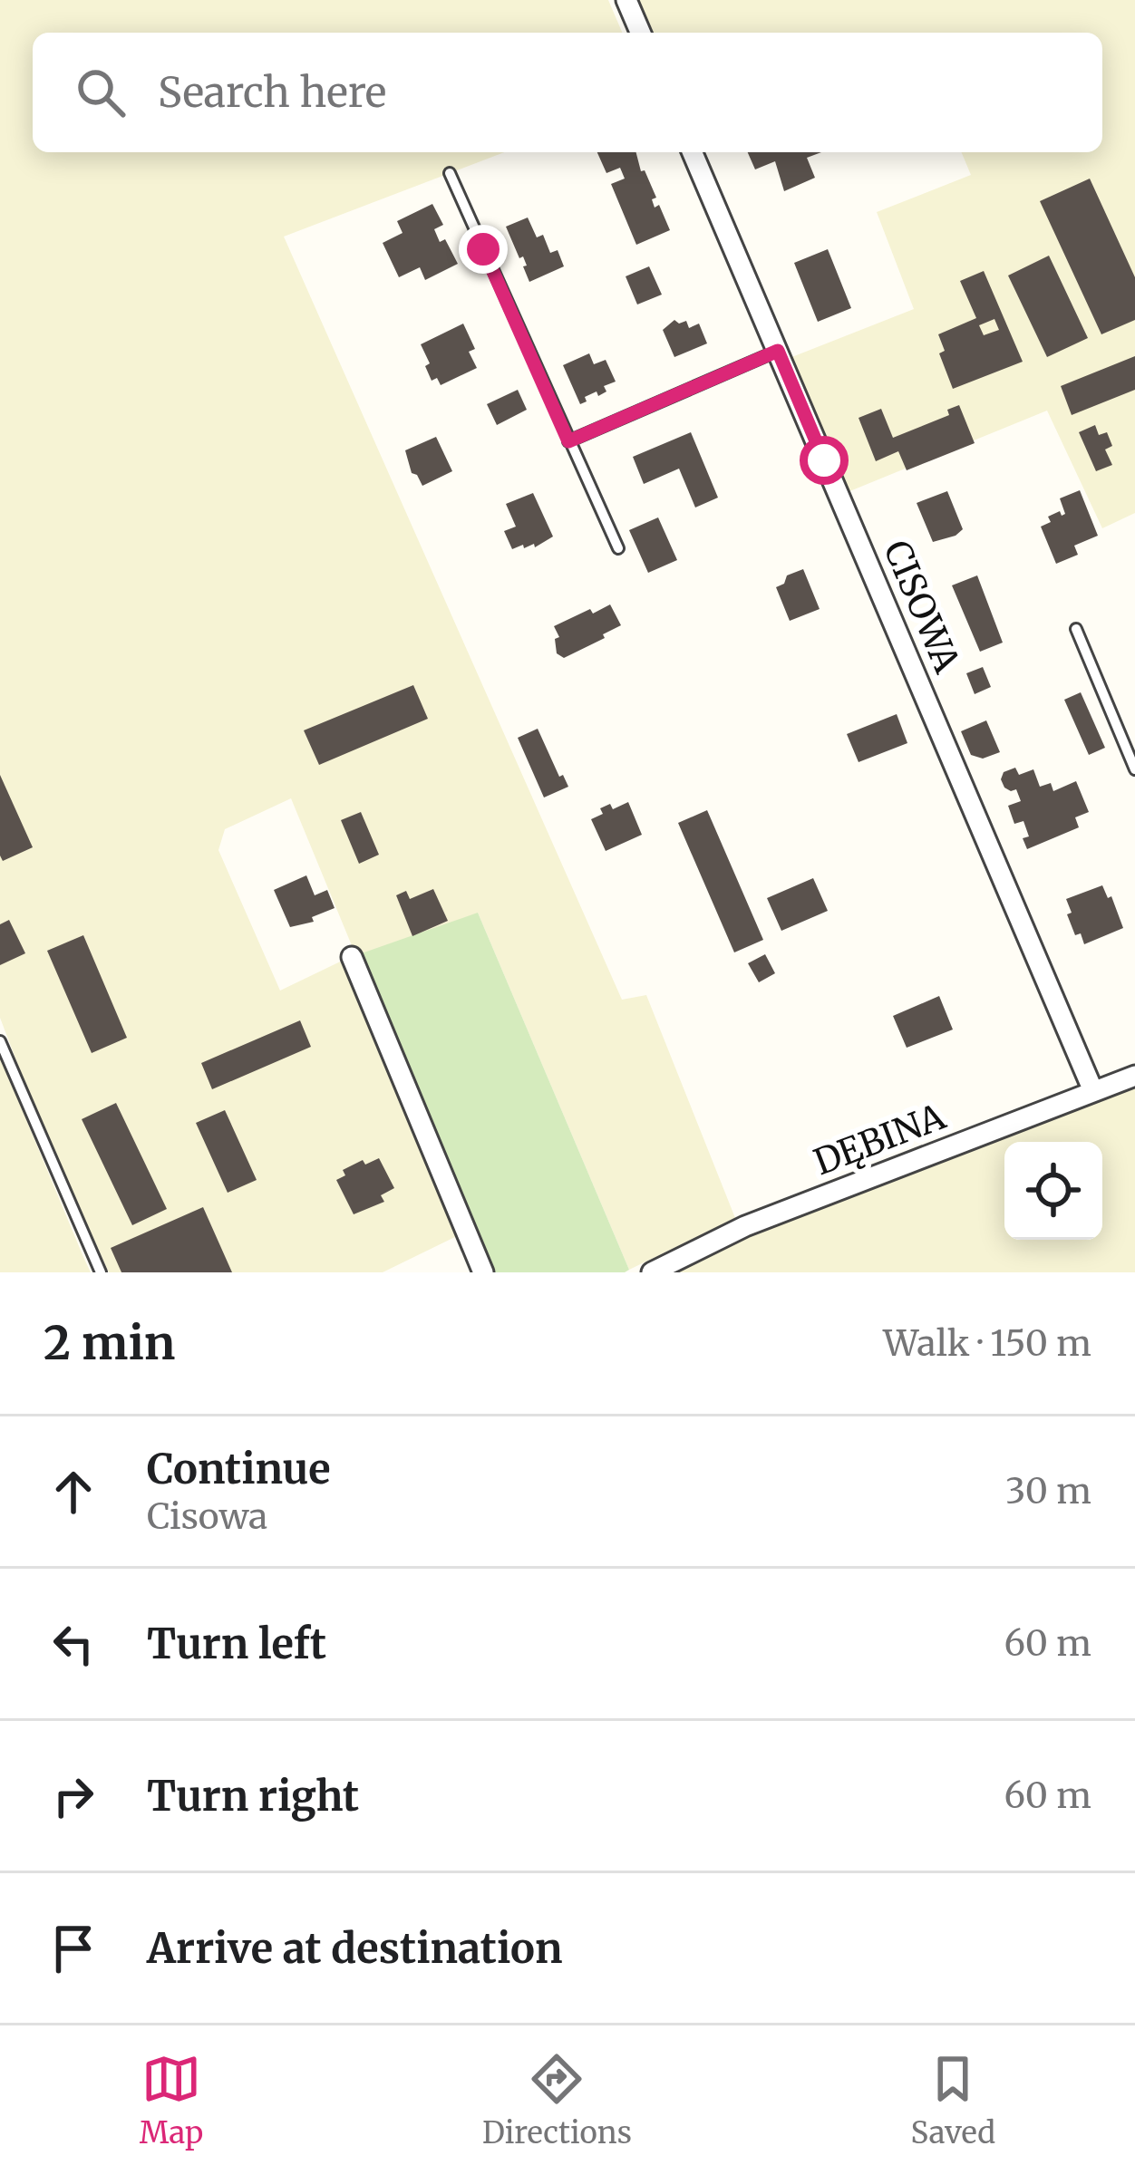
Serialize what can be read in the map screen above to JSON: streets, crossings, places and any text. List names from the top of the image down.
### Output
{
  "streets": {
    "street": ["CISOWA", "DĘBINA"]
  },
  "crossings": [
    ["CISOWA", "DĘBINA"]
  ],
  "page": {
    "search": "Search here",
    "heading": ["2 min", "Walk · 150 m"],
    "list": [
      ["Continue", "Cisowa", "30 m"],
      ["Turn left", "60 m"],
      ["Turn right", "60 m"],
      "Arrive at destination"
    ],
    "nav": ["Map", "Directions", "Saved"]
  }
}
